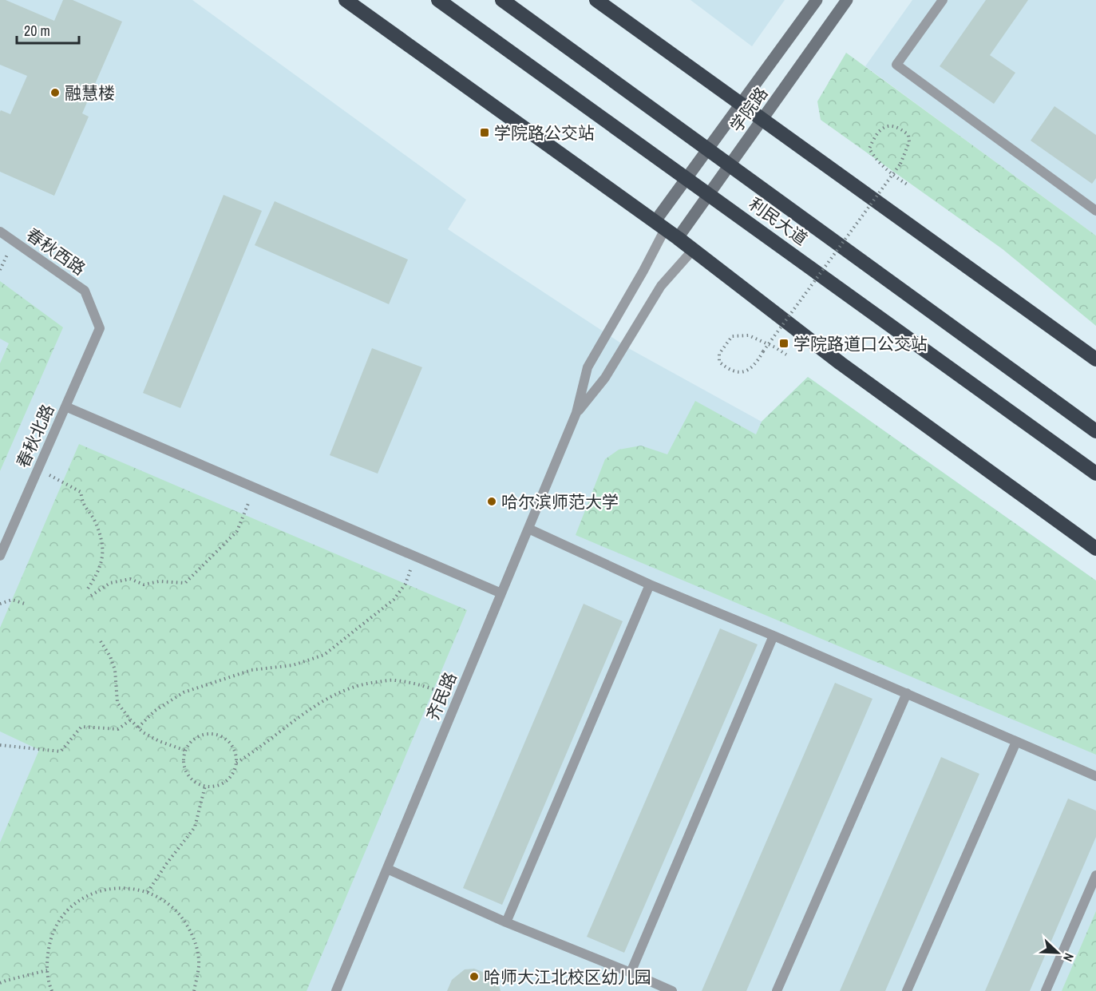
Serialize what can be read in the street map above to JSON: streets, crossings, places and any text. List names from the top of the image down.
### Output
{
  "streets": {
    "highway": ["利民大道"],
    "main road": ["学院路"],
    "lane": ["春秋西路", "春秋北路", "齐民路"]
  },
  "crossings": [
    ["学院路", "利民大道"],
    ["春秋西路", "春秋北路"]
  ],
  "places": {
    "other": ["融慧楼", "哈尔滨师范大学", "哈师大江北校区幼儿园"],
    "transit": ["学院路公交站", "学院路道口公交站"]
  },
  "scale_bar": "20 m",
  "north": "bottom right"
}
